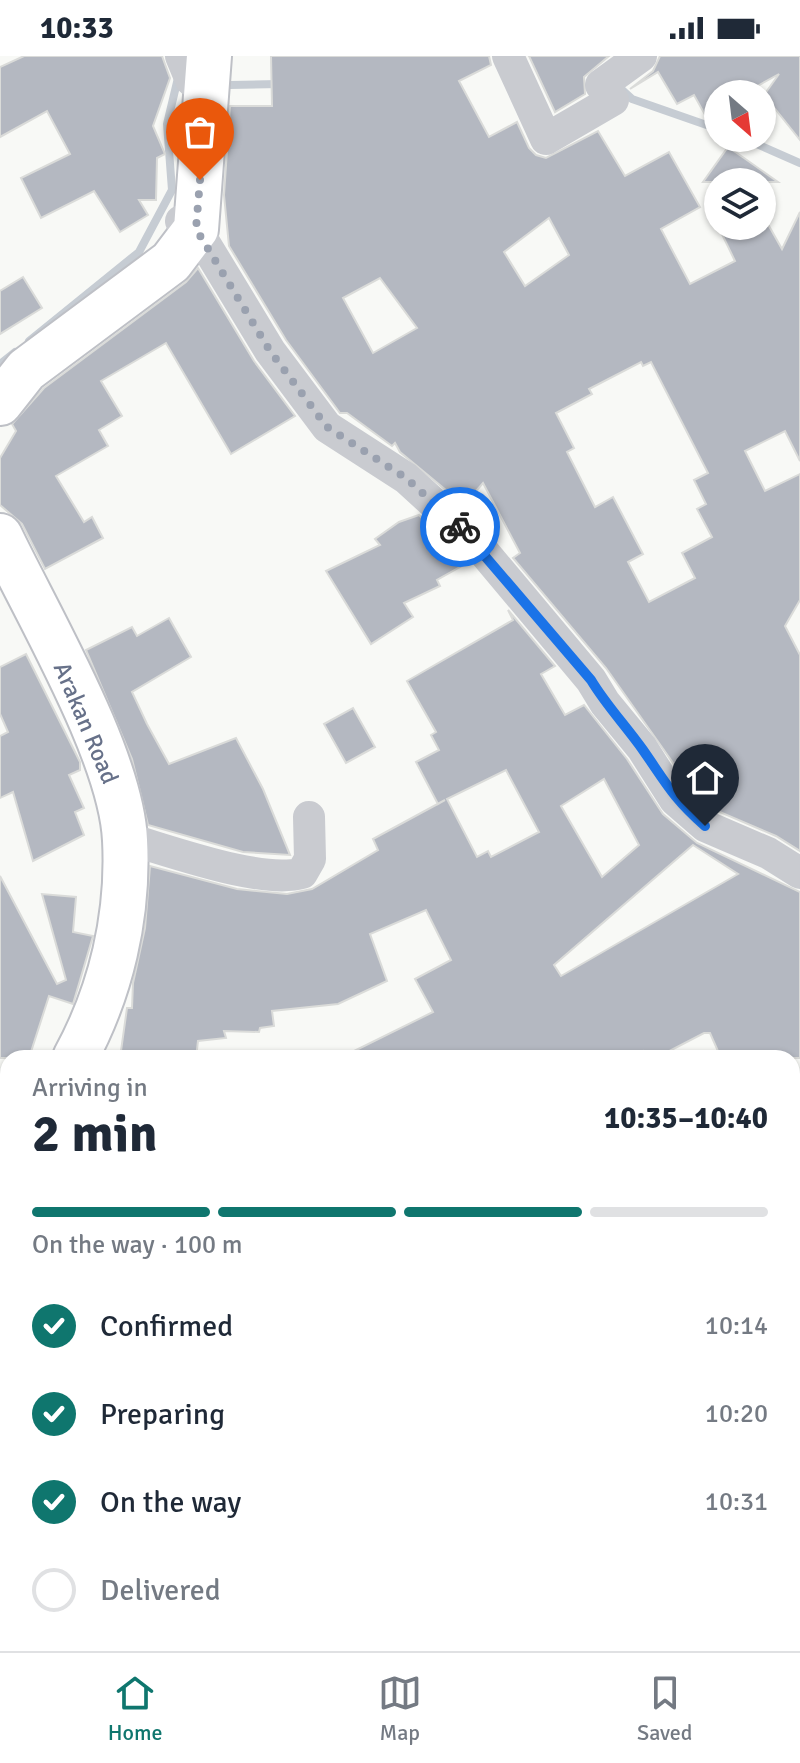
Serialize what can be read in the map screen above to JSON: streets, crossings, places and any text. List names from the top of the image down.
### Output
{
  "streets": {
    "main road": ["Arakan Road"]
  },
  "north": "bottom right",
  "page": {
    "status": "10:33",
    "heading": ["2 min", "Arriving in", "10:35–10:40"],
    "bar": "On the way · 100 m",
    "list": [
      ["Confirmed", "10:14"],
      ["Preparing", "10:20"],
      ["On the way", "10:31"],
      "Delivered"
    ],
    "tabs": ["Home", "Map", "Saved"]
  }
}
